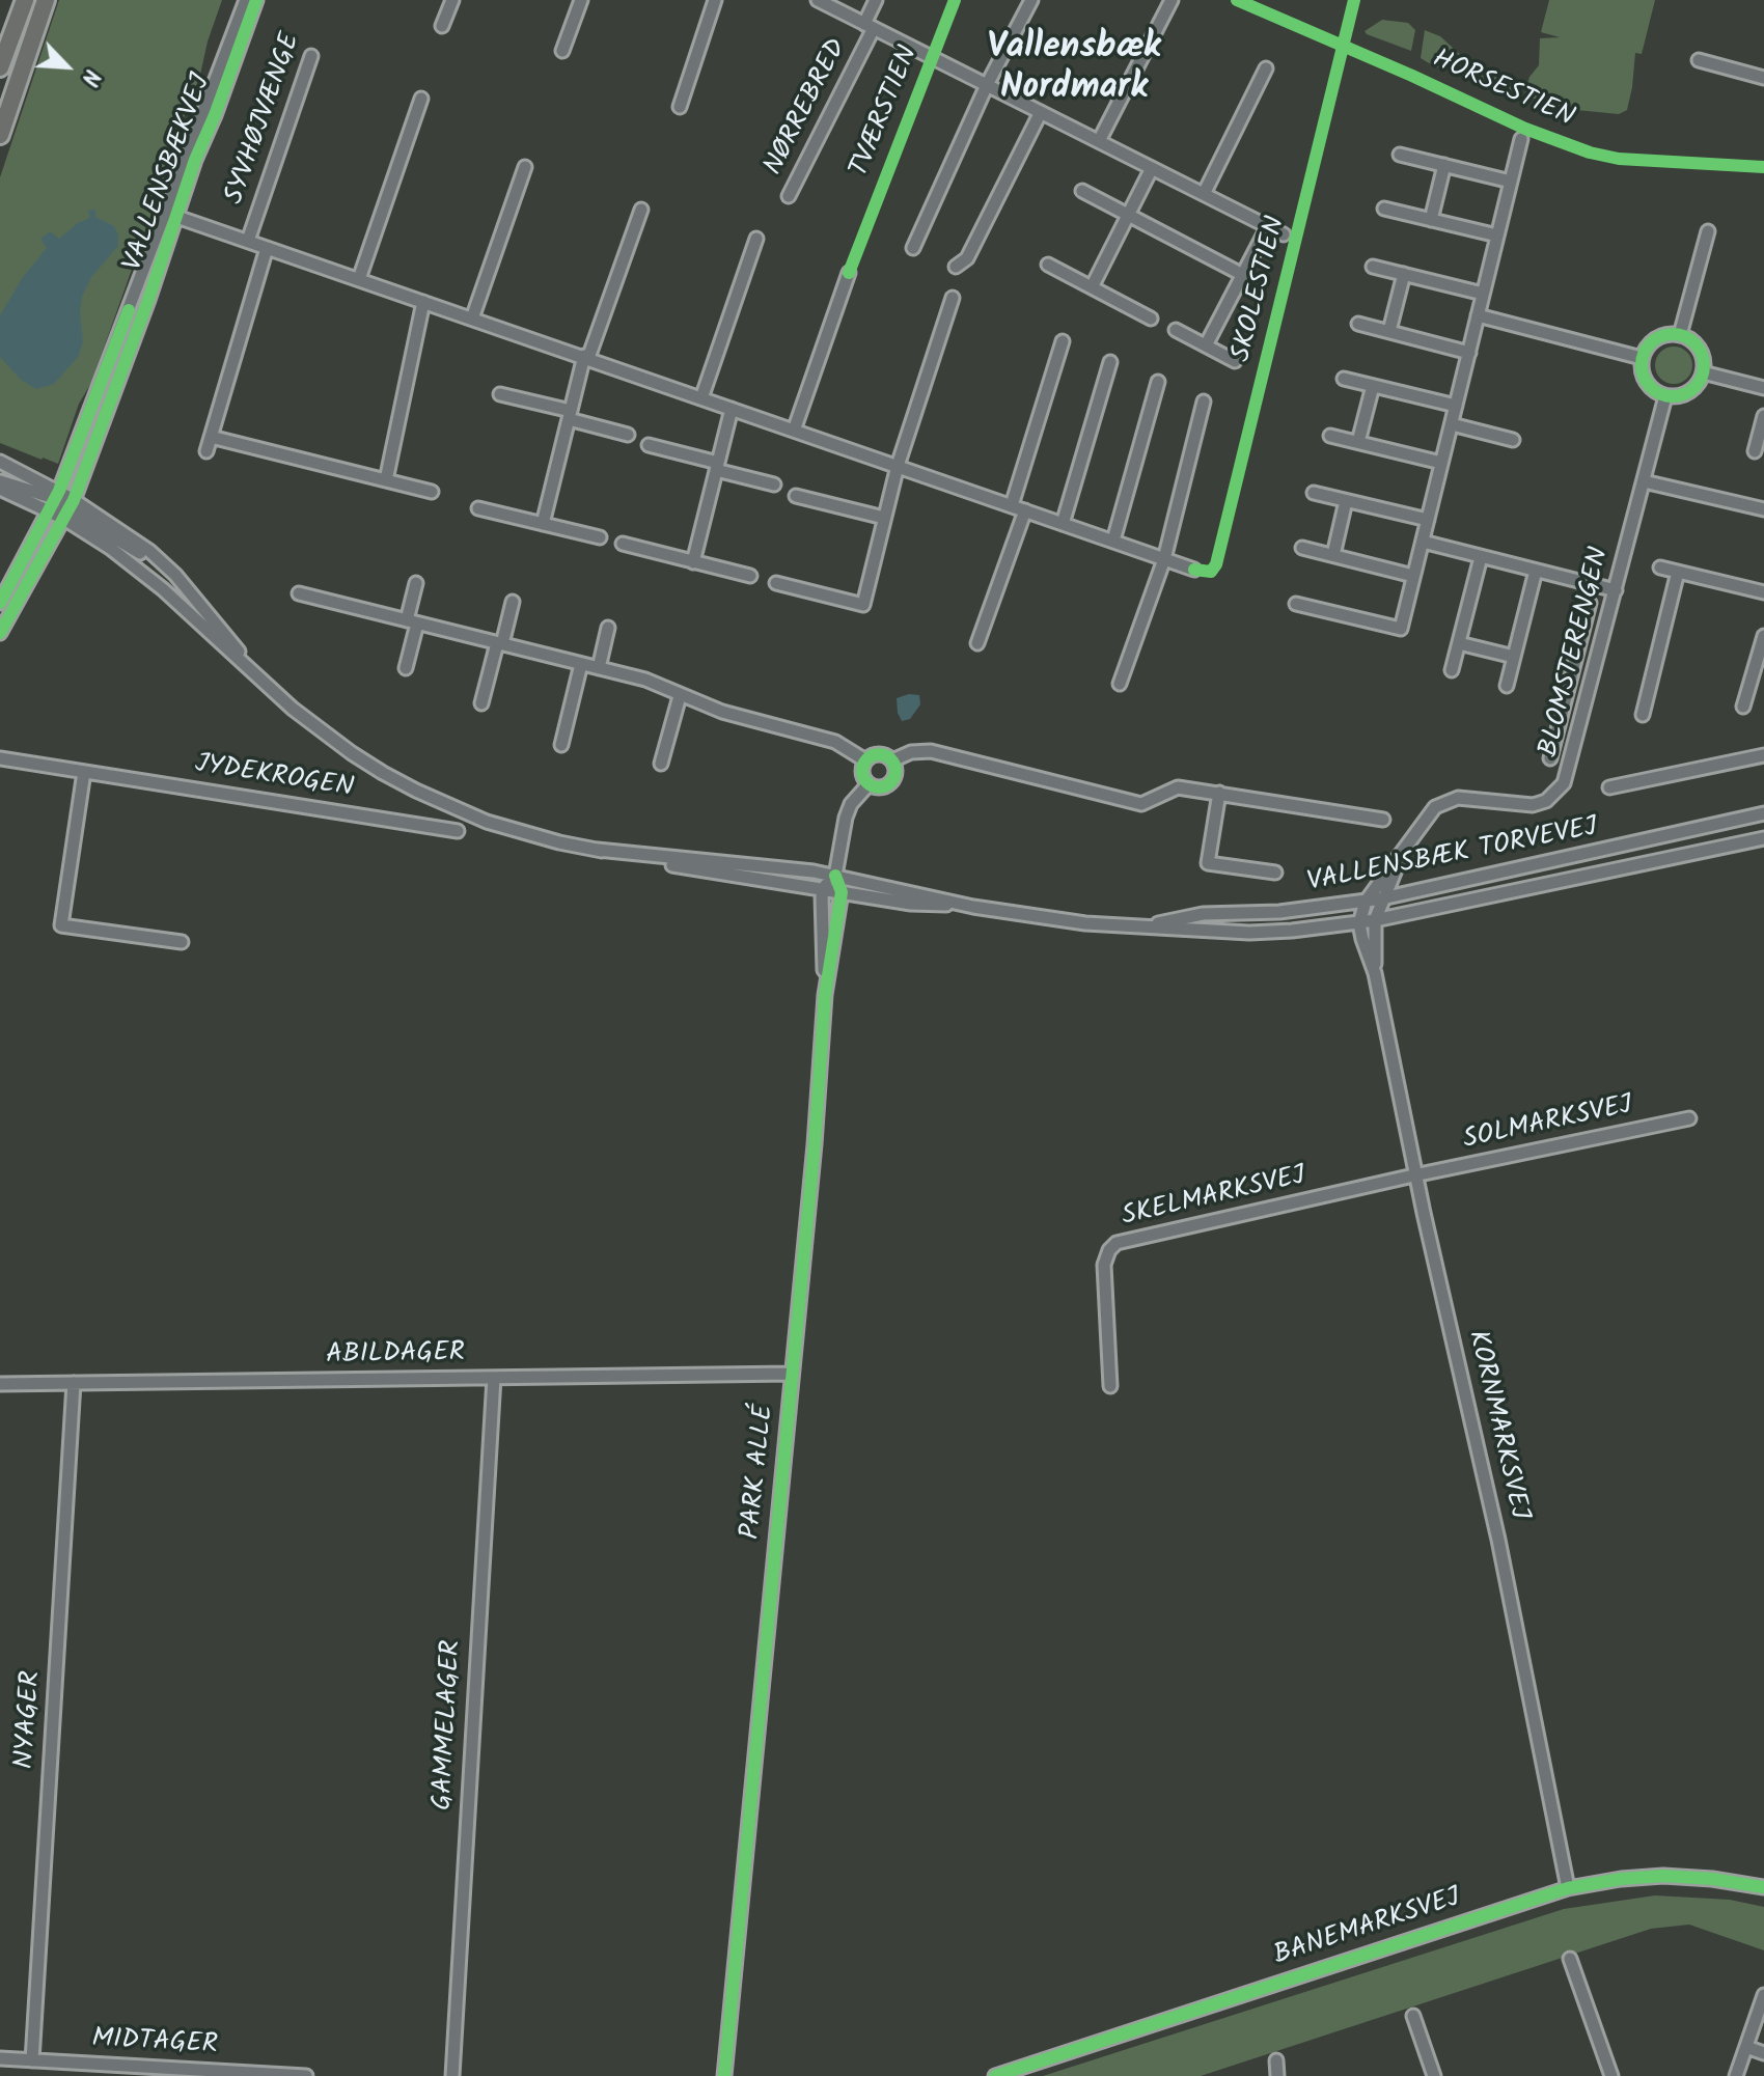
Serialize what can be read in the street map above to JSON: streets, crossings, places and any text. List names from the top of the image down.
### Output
{
  "streets": {
    "street": [
      "NØRREBRED",
      "SYVHØJVÆNGE",
      "VALLENSBÆKVEJ",
      "BLOMSTERENGEN",
      "JYDEKROGEN",
      "VALLENSBÆK TORVEVEJ",
      "SOLMARKSVEJ",
      "SKELMARKSVEJ",
      "ABILDAGER",
      "KORNMARKSVEJ",
      "PARK ALLÉ",
      "NYAGER",
      "GAMMELAGER",
      "BANEMARKSVEJ",
      "MIDTAGER"
    ],
    "cycle path": ["HORSESTIEN", "TVÆRSTIEN", "SKOLESTIEN"]
  },
  "crossings": [
    ["SYVHØJVÆNGE", "VALLENSBÆKVEJ"],
    ["VALLENSBÆKVEJ", "VALLENSBÆK TORVEVEJ"],
    ["BLOMSTERENGEN", "VALLENSBÆK TORVEVEJ"],
    ["BLOMSTERENGEN", "KORNMARKSVEJ"],
    ["VALLENSBÆK TORVEVEJ", "KORNMARKSVEJ"],
    ["VALLENSBÆK TORVEVEJ", "PARK ALLÉ"],
    ["SOLMARKSVEJ", "SKELMARKSVEJ"],
    ["SOLMARKSVEJ", "KORNMARKSVEJ"],
    ["SKELMARKSVEJ", "KORNMARKSVEJ"],
    ["ABILDAGER", "PARK ALLÉ"],
    ["ABILDAGER", "NYAGER"],
    ["ABILDAGER", "GAMMELAGER"],
    ["KORNMARKSVEJ", "BANEMARKSVEJ"],
    ["NYAGER", "MIDTAGER"]
  ],
  "districts": ["Vallensbæk Nordmark"],
  "north": "bottom right"
}
